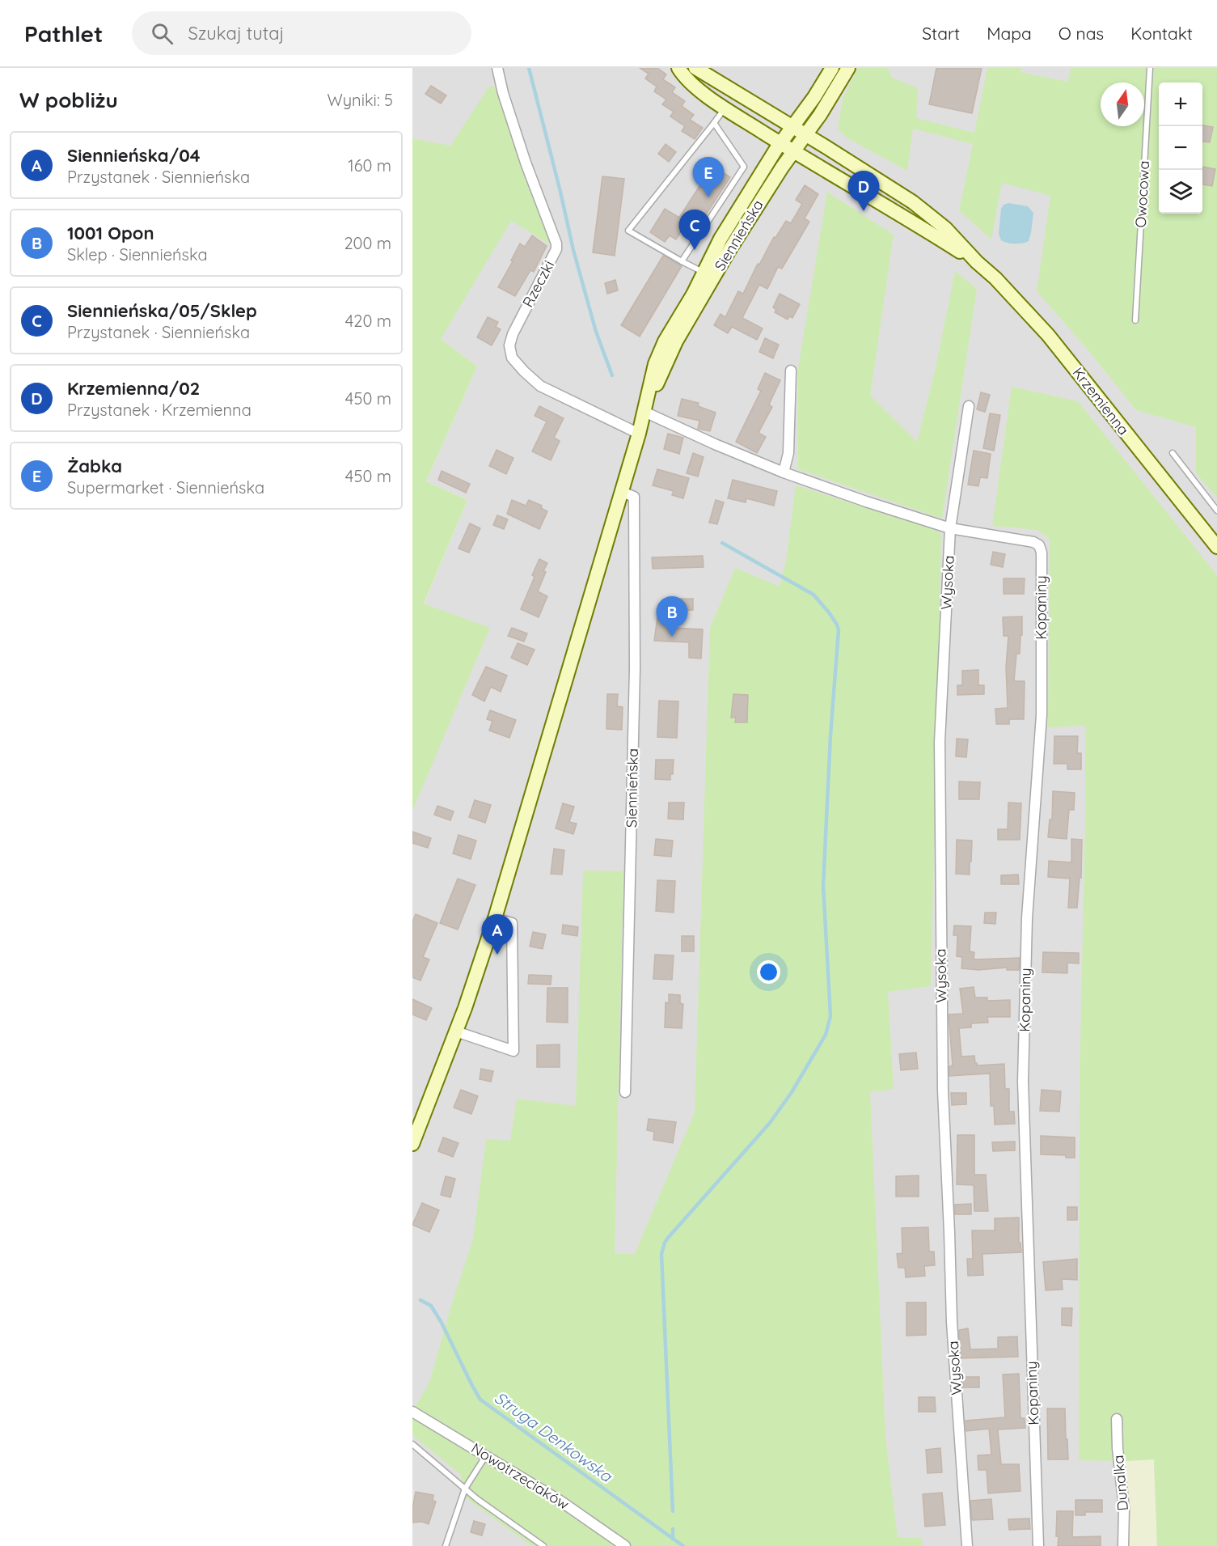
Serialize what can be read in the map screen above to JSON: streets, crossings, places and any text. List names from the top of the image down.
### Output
{
  "streets": {
    "main road": ["Siennieńska", "Krzemienna"],
    "street": [
      "Rzeczki",
      "Wysoka",
      "Kopaniny",
      "Nowotrzeciaków",
      "Dunalka"
    ],
    "lane": ["Owocowa"]
  },
  "crossings": [
    ["Siennieńska", "Rzeczki"],
    ["Siennieńska", "Krzemienna"],
    ["Wysoka", "Kopaniny"]
  ],
  "water": ["Struga Denkowska"],
  "north": "top",
  "page": {
    "header": "Pathlet",
    "search": "Szukaj tutaj",
    "nav": [
      "Start",
      "Mapa",
      "O nas",
      "Kontakt"
    ],
    "heading": ["W pobliżu", "Wyniki: 5"],
    "map_buttons": ["+", "−"],
    "list": [
      {
        "mark": "A",
        "name": "Siennieńska/04",
        "note": "Przystanek · Siennieńska",
        "value": "160 m"
      },
      {
        "mark": "B",
        "name": "1001 Opon",
        "note": "Sklep · Siennieńska",
        "value": "200 m"
      },
      {
        "mark": "C",
        "name": "Siennieńska/05/Sklep",
        "note": "Przystanek · Siennieńska",
        "value": "420 m"
      },
      {
        "mark": "D",
        "name": "Krzemienna/02",
        "note": "Przystanek · Krzemienna",
        "value": "450 m"
      },
      {
        "mark": "E",
        "name": "Żabka",
        "note": "Supermarket · Siennieńska",
        "value": "450 m"
      }
    ],
    "pins": [
      "E",
      "D",
      "C",
      "B",
      "A"
    ]
  }
}
